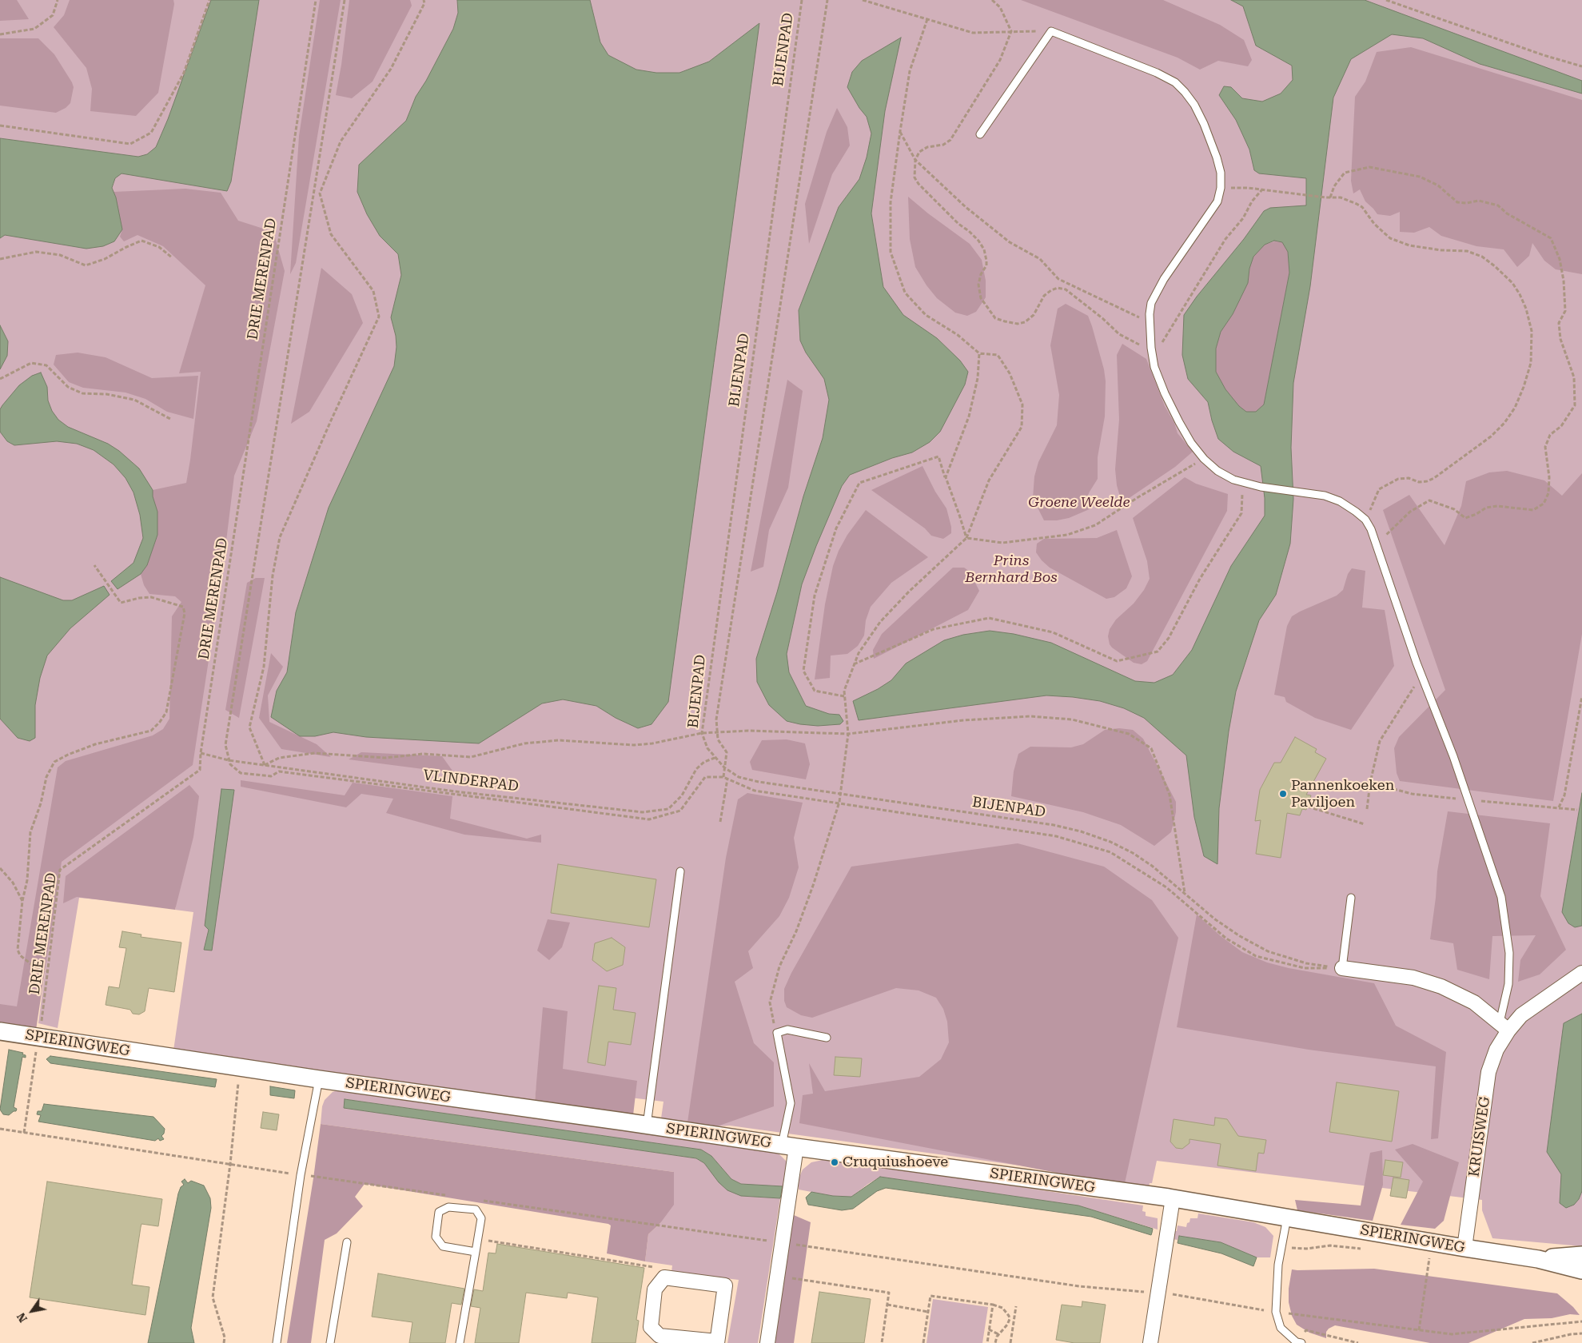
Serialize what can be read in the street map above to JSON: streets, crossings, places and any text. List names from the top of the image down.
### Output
{
  "streets": {
    "street": ["SPIERINGWEG", "KRUISWEG"],
    "path": ["BIJENPAD", "DRIE MERENPAD", "VLINDERPAD"]
  },
  "crossings": [
    ["BIJENPAD", "VLINDERPAD"],
    ["DRIE MERENPAD", "VLINDERPAD"],
    ["DRIE MERENPAD", "SPIERINGWEG"],
    ["SPIERINGWEG", "KRUISWEG"]
  ],
  "parks": ["Groene Weelde", "Prins Bernhard Bos"],
  "places": ["Pannenkoeken Paviljoen", "Cruquiushoeve"],
  "north": "bottom left"
}
